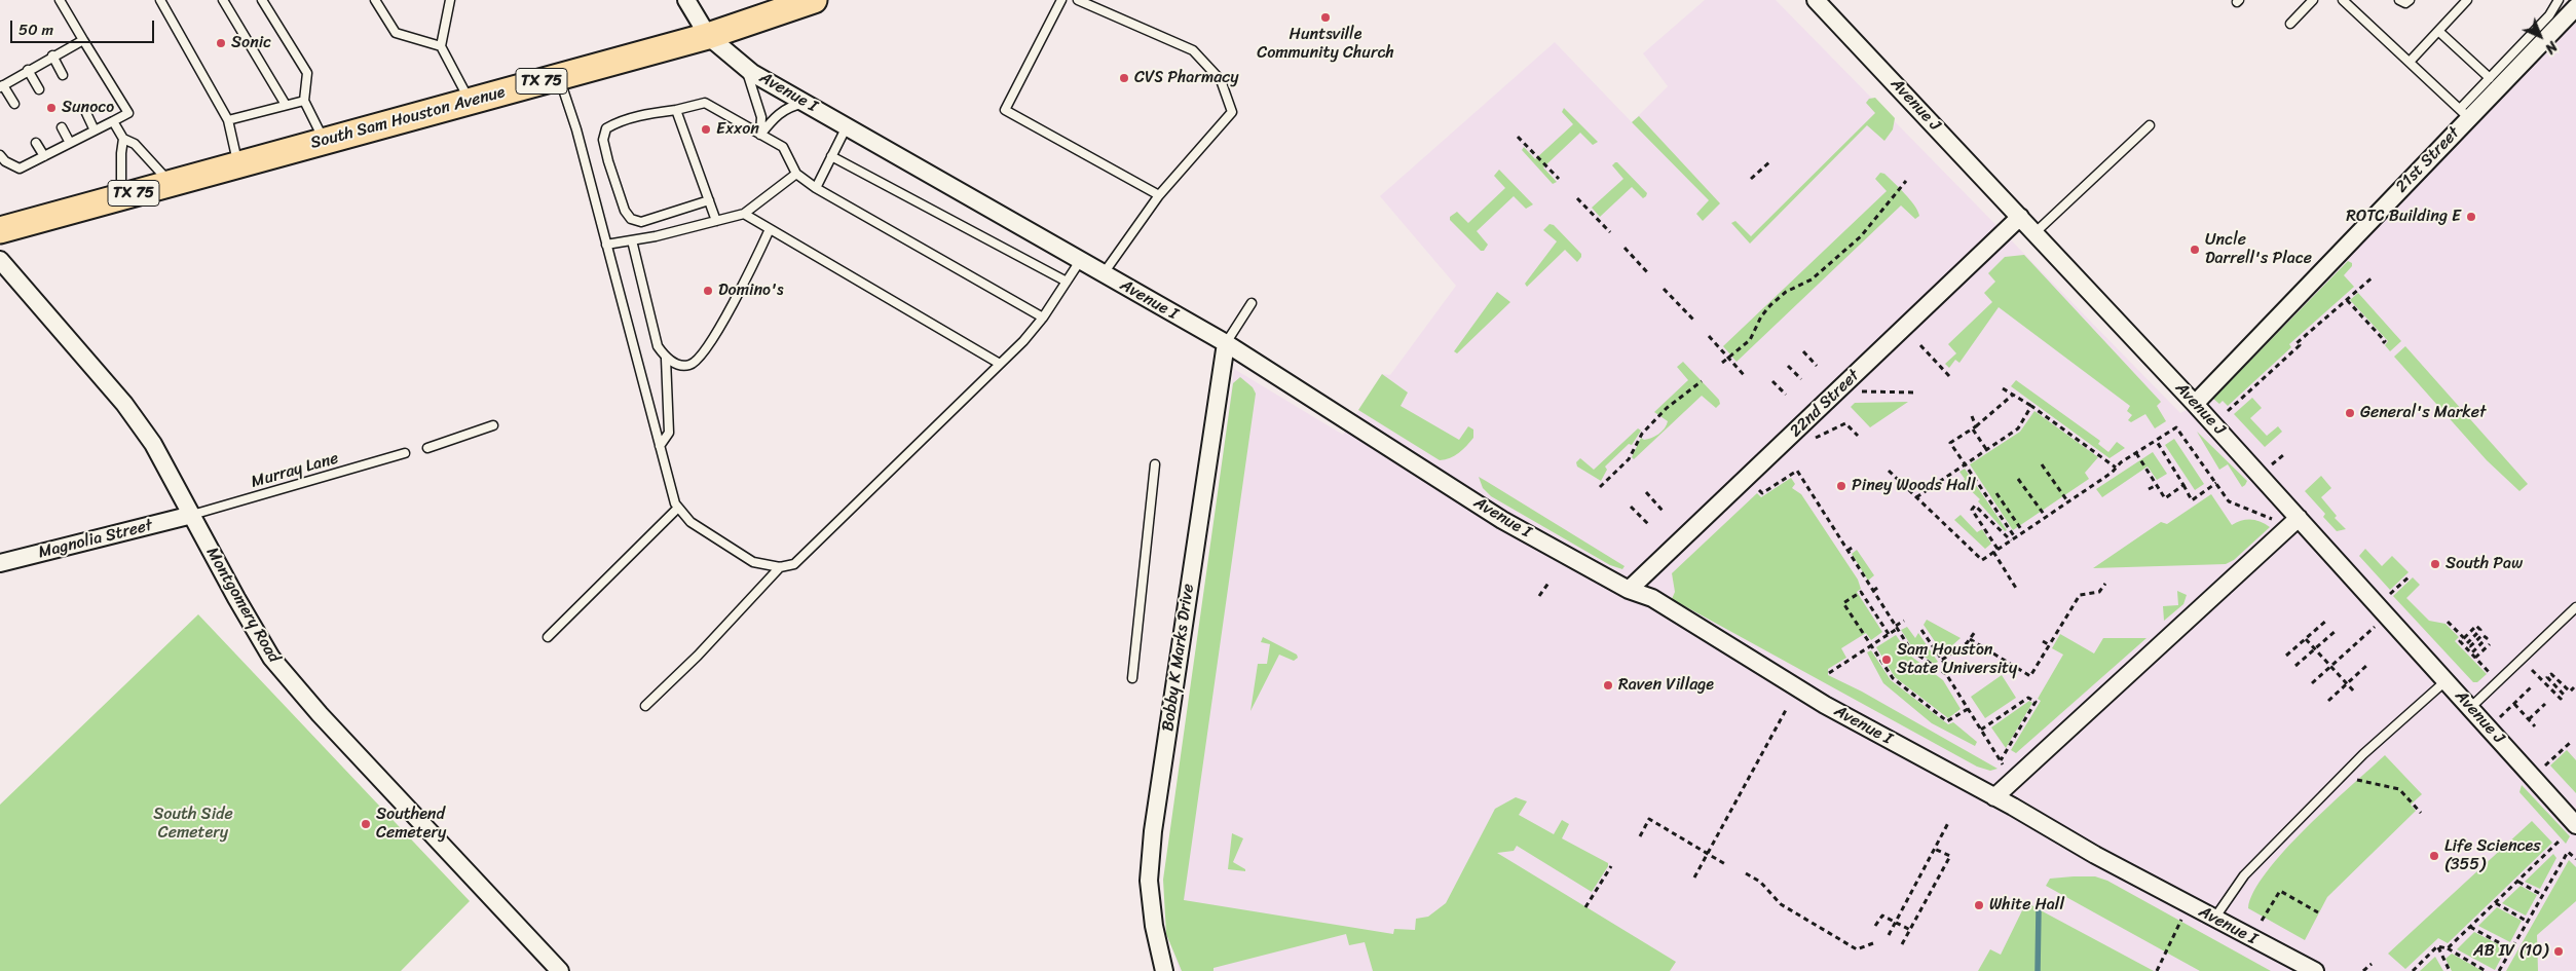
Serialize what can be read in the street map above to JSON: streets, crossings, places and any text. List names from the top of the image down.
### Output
{
  "streets": {
    "main road": ["TX 75", "South Sam Houston Avenue"],
    "street": [
      "Avenue I",
      "Avenue J",
      "21st Street",
      "22nd Street",
      "Magnolia Street",
      "Montgomery Road",
      "Bobby K Marks Drive"
    ],
    "lane": ["Murray Lane"]
  },
  "crossings": [
    ["Avenue I", "South Sam Houston Avenue"],
    ["Avenue I", "22nd Street"],
    ["Avenue I", "Bobby K Marks Drive"],
    ["Avenue J", "21st Street"],
    ["Avenue J", "22nd Street"],
    ["Murray Lane", "Magnolia Street"],
    ["Murray Lane", "Montgomery Road"],
    ["Magnolia Street", "Montgomery Road"]
  ],
  "parks": ["South Side Cemetery"],
  "places": [
    "Huntsville Community Church",
    "Sonic",
    "CVS Pharmacy",
    "Sunoco",
    "Exxon",
    "ROTC Building E",
    "Uncle Darrell's Place",
    "Domino's",
    "General's Market",
    "Piney Woods Hall",
    "South Paw",
    "Sam Houston State University",
    "Raven Village",
    "Southend Cemetery",
    "Life Sciences (355)",
    "White Hall",
    "AB IV (10)"
  ],
  "scale_bar": "50 m",
  "north": "bottom right"
}
